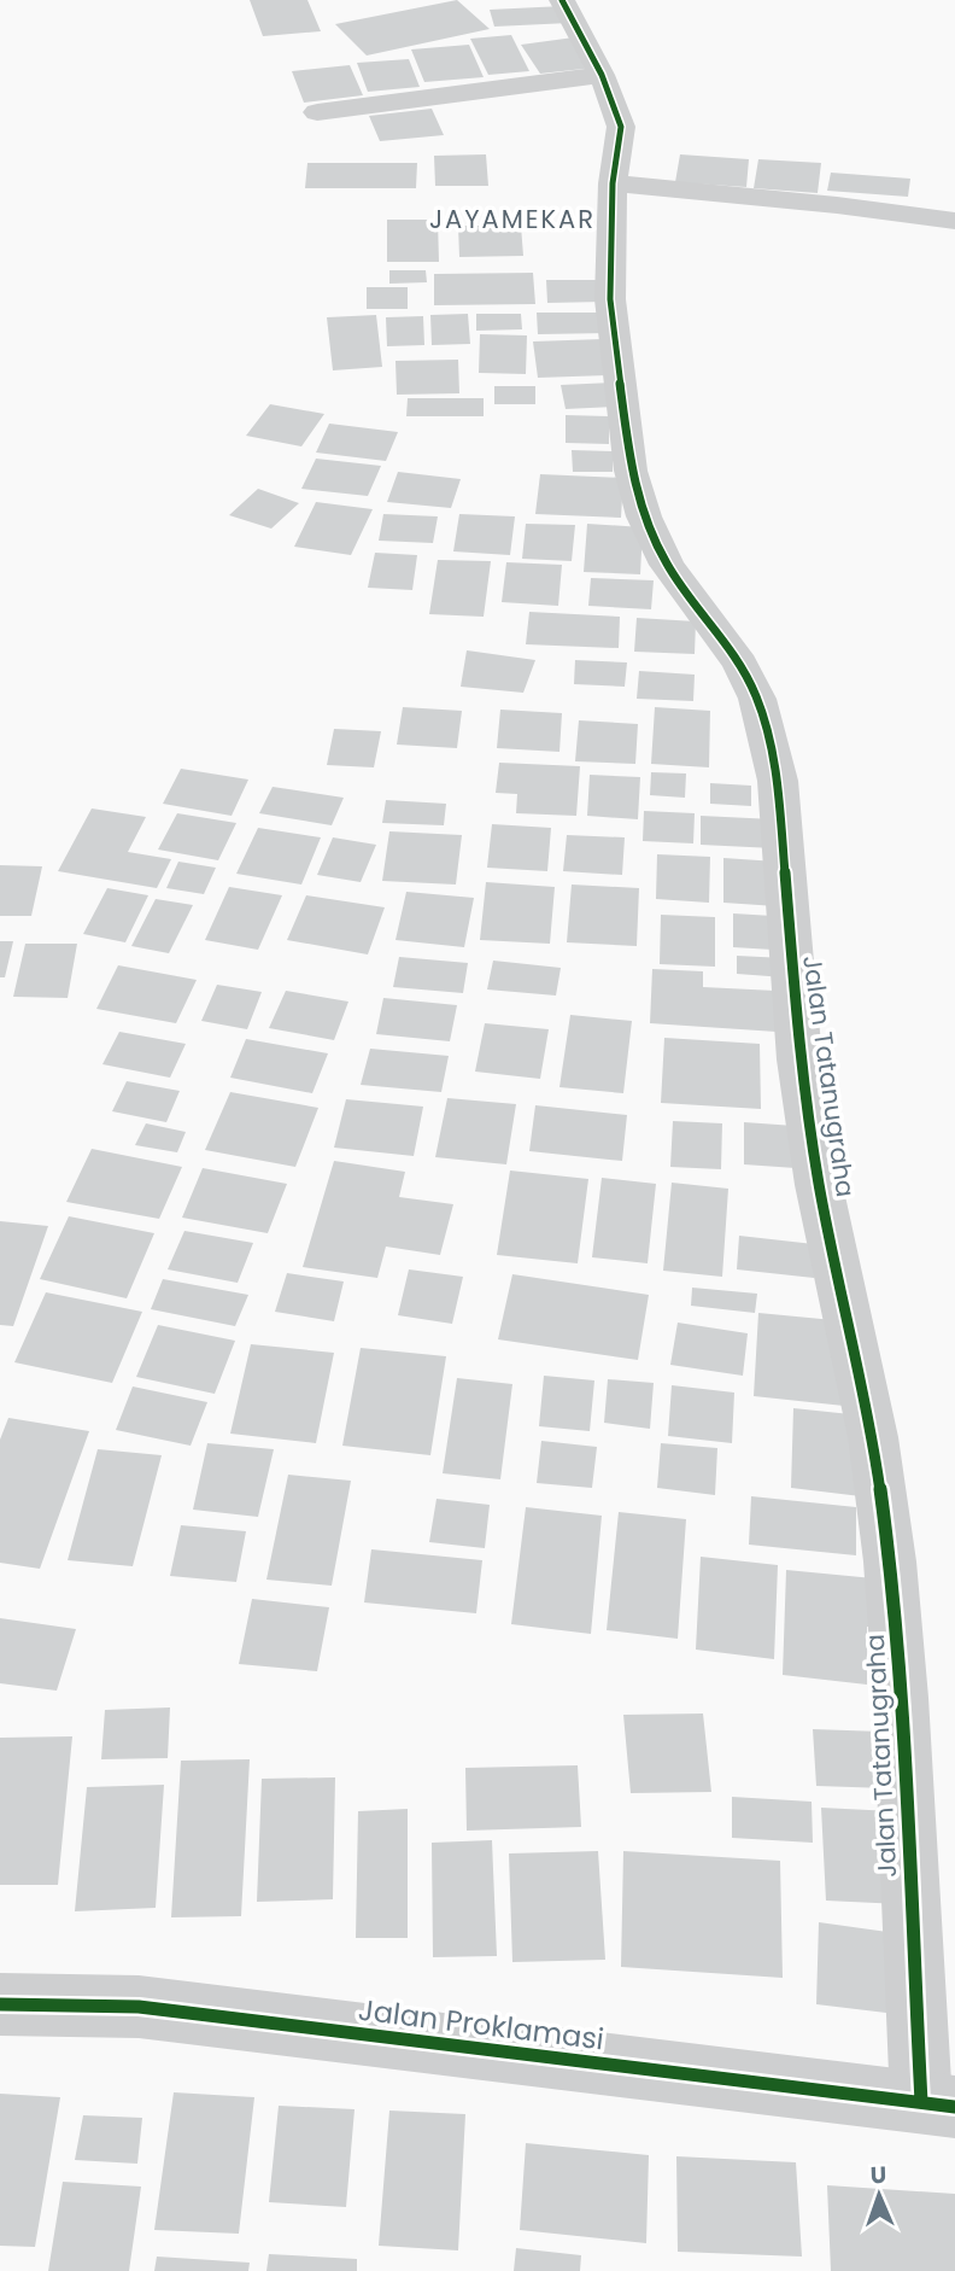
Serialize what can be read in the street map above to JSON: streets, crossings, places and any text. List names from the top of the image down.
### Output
{
  "streets": {
    "street": ["Jalan Tatanugraha", "Jalan Proklamasi"]
  },
  "crossings": [
    ["Jalan Tatanugraha", "Jalan Proklamasi"]
  ],
  "districts": ["JAYAMEKAR"],
  "north": "top"
}
